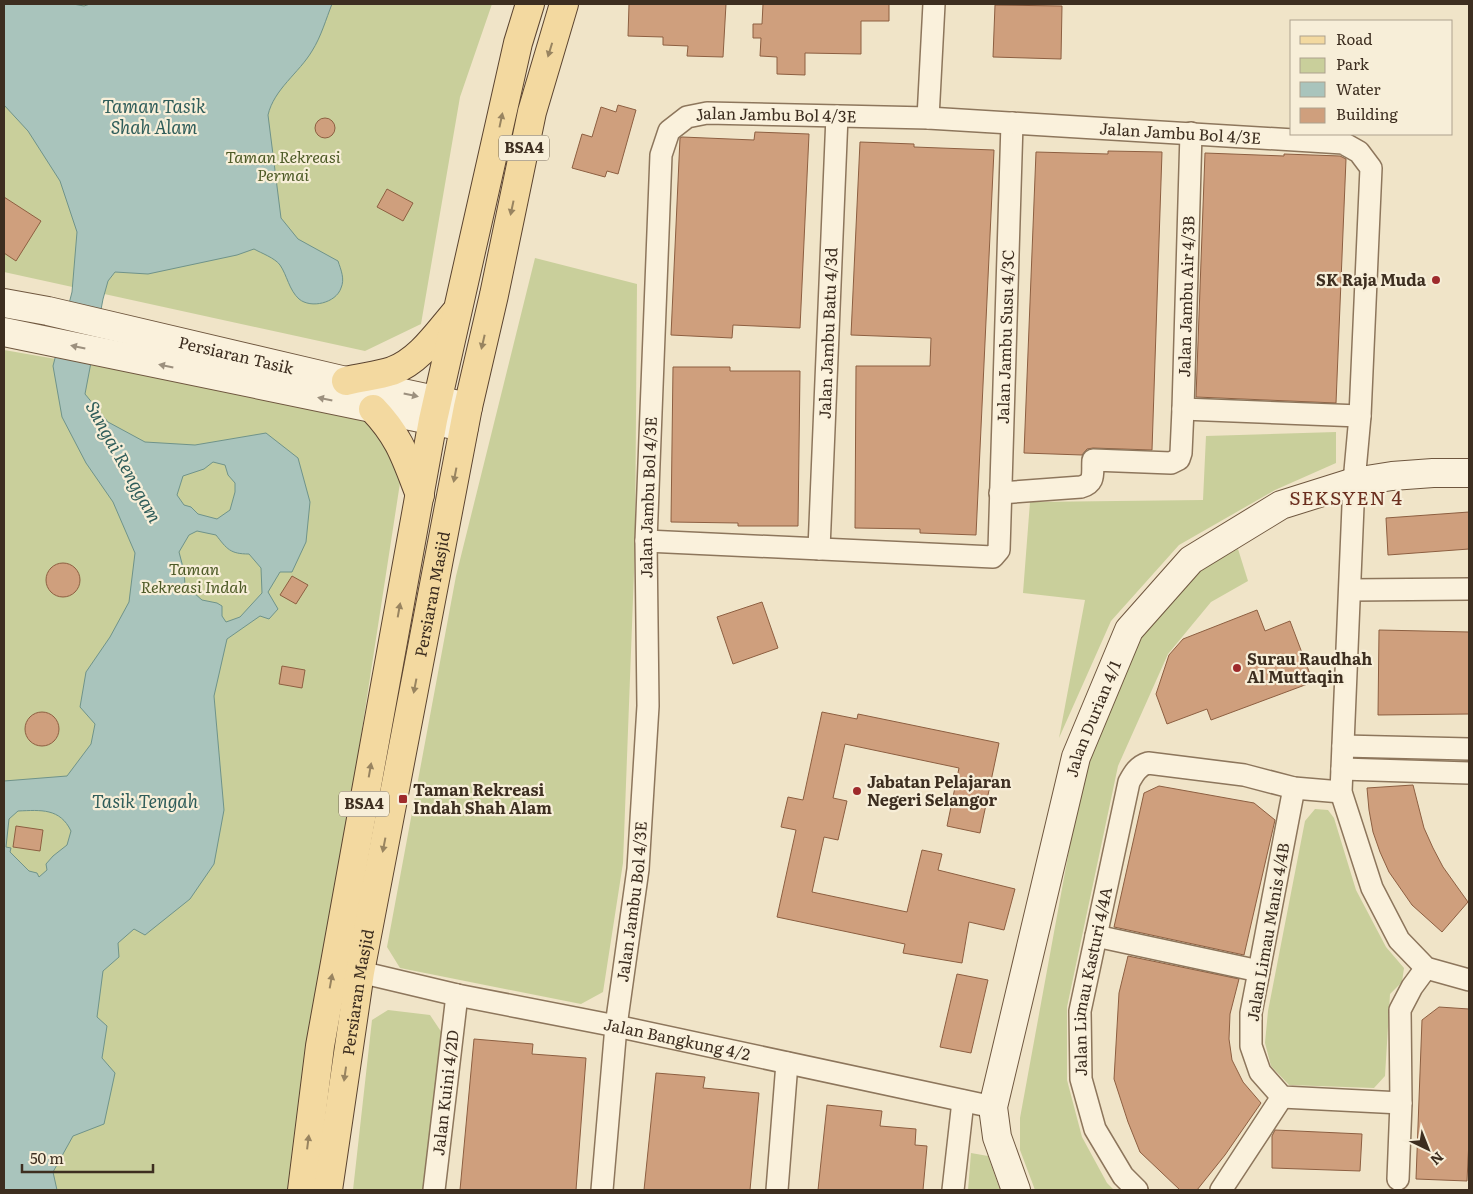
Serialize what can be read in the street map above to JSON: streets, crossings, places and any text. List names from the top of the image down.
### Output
{
  "streets": {
    "main road": ["BSA4", "Persiaran Masjid"],
    "street": [
      "Jalan Jambu Bol 4/3E",
      "Jalan Jambu Air 4/3B",
      "Jalan Jambu Batu 4/3d",
      "Jalan Jambu Susu 4/3C",
      "Persiaran Tasik",
      "Jalan Durian 4/1",
      "Jalan Limau Manis 4/4B",
      "Jalan Limau Kasturi 4/4A",
      "Jalan Bangkung 4/2",
      "Jalan Kuini 4/2D"
    ]
  },
  "crossings": [
    ["Jalan Jambu Bol 4/3E", "Jalan Jambu Air 4/3B"],
    ["Jalan Jambu Bol 4/3E", "Jalan Jambu Batu 4/3d"],
    ["Jalan Jambu Bol 4/3E", "Jalan Jambu Susu 4/3C"],
    ["Jalan Jambu Bol 4/3E", "Jalan Durian 4/1"],
    ["Jalan Jambu Bol 4/3E", "Jalan Bangkung 4/2"],
    ["Jalan Jambu Air 4/3B", "Jalan Jambu Susu 4/3C"],
    ["Jalan Jambu Batu 4/3d", "Jalan Jambu Susu 4/3C"],
    ["Persiaran Tasik", "Persiaran Masjid"],
    ["Persiaran Masjid", "Jalan Bangkung 4/2"],
    ["Jalan Durian 4/1", "Jalan Bangkung 4/2"],
    ["Jalan Limau Manis 4/4B", "Jalan Limau Kasturi 4/4A"],
    ["Jalan Bangkung 4/2", "Jalan Kuini 4/2D"]
  ],
  "districts": ["SEKSYEN 4"],
  "water": ["Taman Tasik Shah Alam", "Sungai Renggam", "Tasik Tengah"],
  "parks": ["Taman Rekreasi Permai", "Taman Rekreasi Indah"],
  "places": {
    "other": ["SK Raja Muda", "Surau Raudhah Al Muttaqin", "Jabatan Pelajaran Negeri Selangor"],
    "transit": ["Taman Rekreasi Indah Shah Alam"]
  },
  "legend": [
    "Road",
    "Park",
    "Water",
    "Building"
  ],
  "scale_bar": "50 m",
  "north": "bottom right"
}
